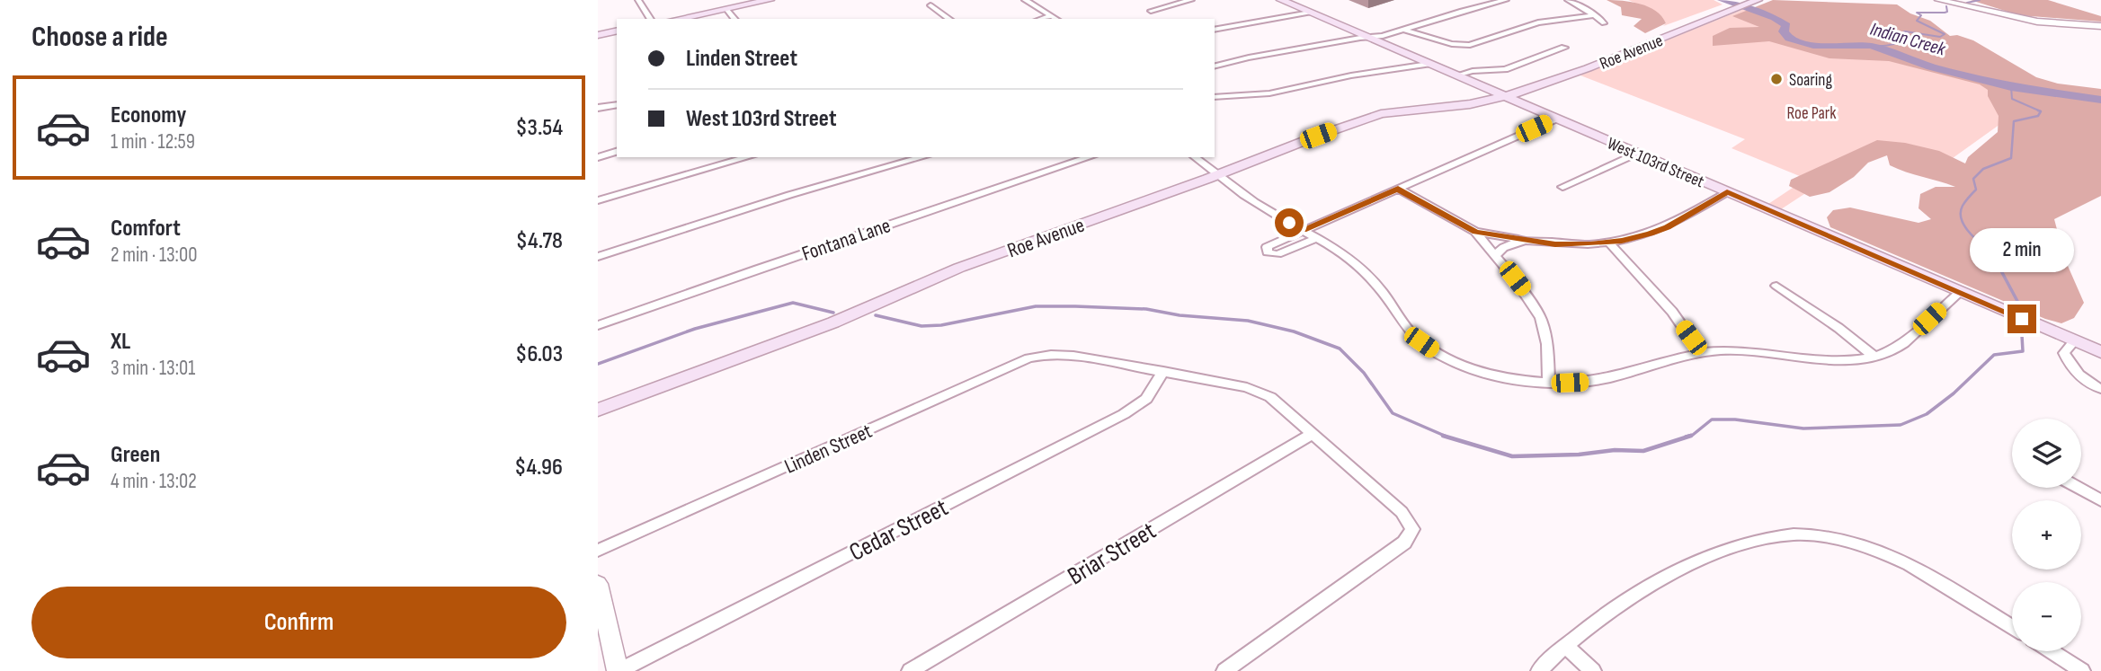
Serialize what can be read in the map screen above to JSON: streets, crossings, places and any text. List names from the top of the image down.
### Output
{
  "streets": {
    "main road": ["Roe Avenue", "West 103rd Street"],
    "street": [
      "Fontana Lane",
      "Linden Street",
      "Cedar Street",
      "Briar Street"
    ]
  },
  "crossings": [
    ["Roe Avenue", "West 103rd Street"],
    ["Linden Street", "Cedar Street"],
    ["Linden Street", "Briar Street"]
  ],
  "water": ["Indian Creek"],
  "parks": ["Roe Park"],
  "places": ["Soaring"],
  "page": {
    "heading": "Choose a ride",
    "banner": ["Linden Street", "West 103rd Street"],
    "list": [
      {
        "name": "Economy",
        "note": "1 min · 12:59",
        "value": "$3.54"
      },
      {
        "name": "Comfort",
        "note": "2 min · 13:00",
        "value": "$4.78"
      },
      {
        "name": "XL",
        "note": "3 min · 13:01",
        "value": "$6.03"
      },
      {
        "name": "Green",
        "note": "4 min · 13:02",
        "value": "$4.96"
      }
    ],
    "bubble": "2 min",
    "map_buttons": ["+", "−"],
    "buttons": "Confirm"
  }
}
